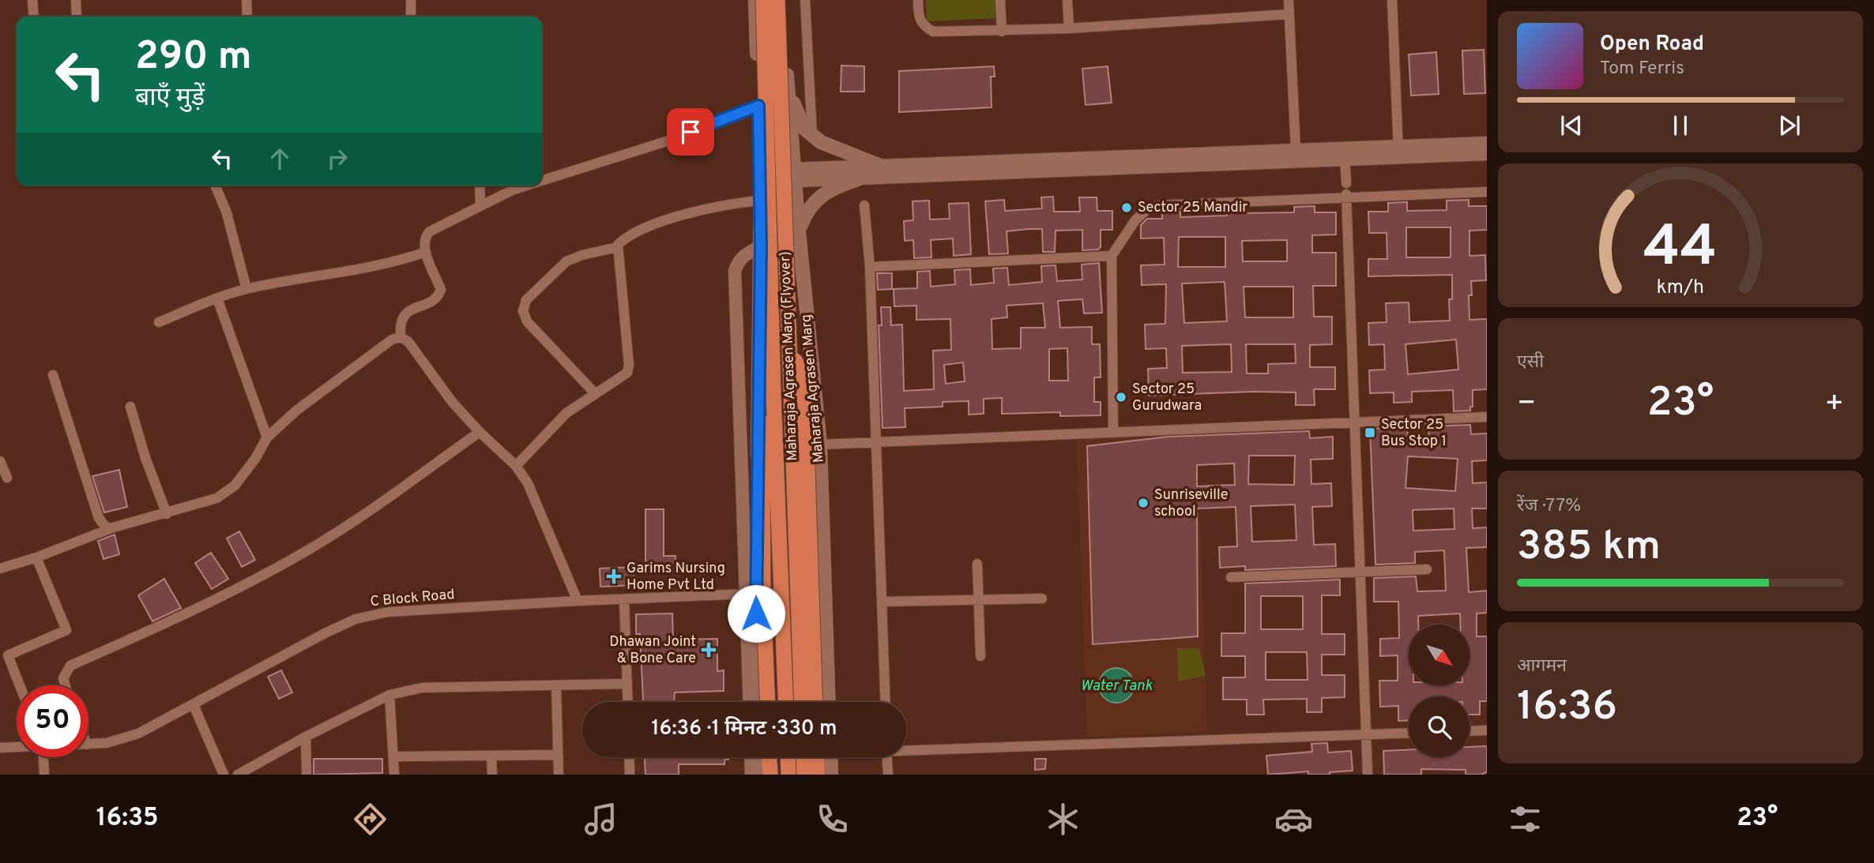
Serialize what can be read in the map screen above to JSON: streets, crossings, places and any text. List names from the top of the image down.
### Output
{
  "streets": {
    "main road": ["Maharaja Agrasen Marg (Flyover)", "Maharaja Agrasen Marg"],
    "street": ["C Block Road"]
  },
  "crossings": [
    ["Maharaja Agrasen Marg", "C Block Road"]
  ],
  "water": ["Water Tank"],
  "places": {
    "other": ["Sector 25 Mandir", "Sector 25 Gurudwara", "Sunriseville school"],
    "transit": ["Sector 25 Bus Stop 1"],
    "health": ["Garims Nursing Home Pvt Ltd", "Dhawan Joint & Bone Care"]
  },
  "north": "bottom right",
  "page": {
    "turn": ["290 m", "बाएँ मुड़ें"],
    "song": ["Open Road", "Tom Ferris"],
    "tile": [
      "एसी",
      ["रेंज · 77%", "385 km"],
      ["आगमन", "16:36"]
    ],
    "heat": ["−", "23°", "+"],
    "limit": "50",
    "trip": "16:36 · 1 मिनट · 330 m",
    "tabs": ["16:35", "23°"],
    "gauge": ["44", "km/h"]
  }
}
